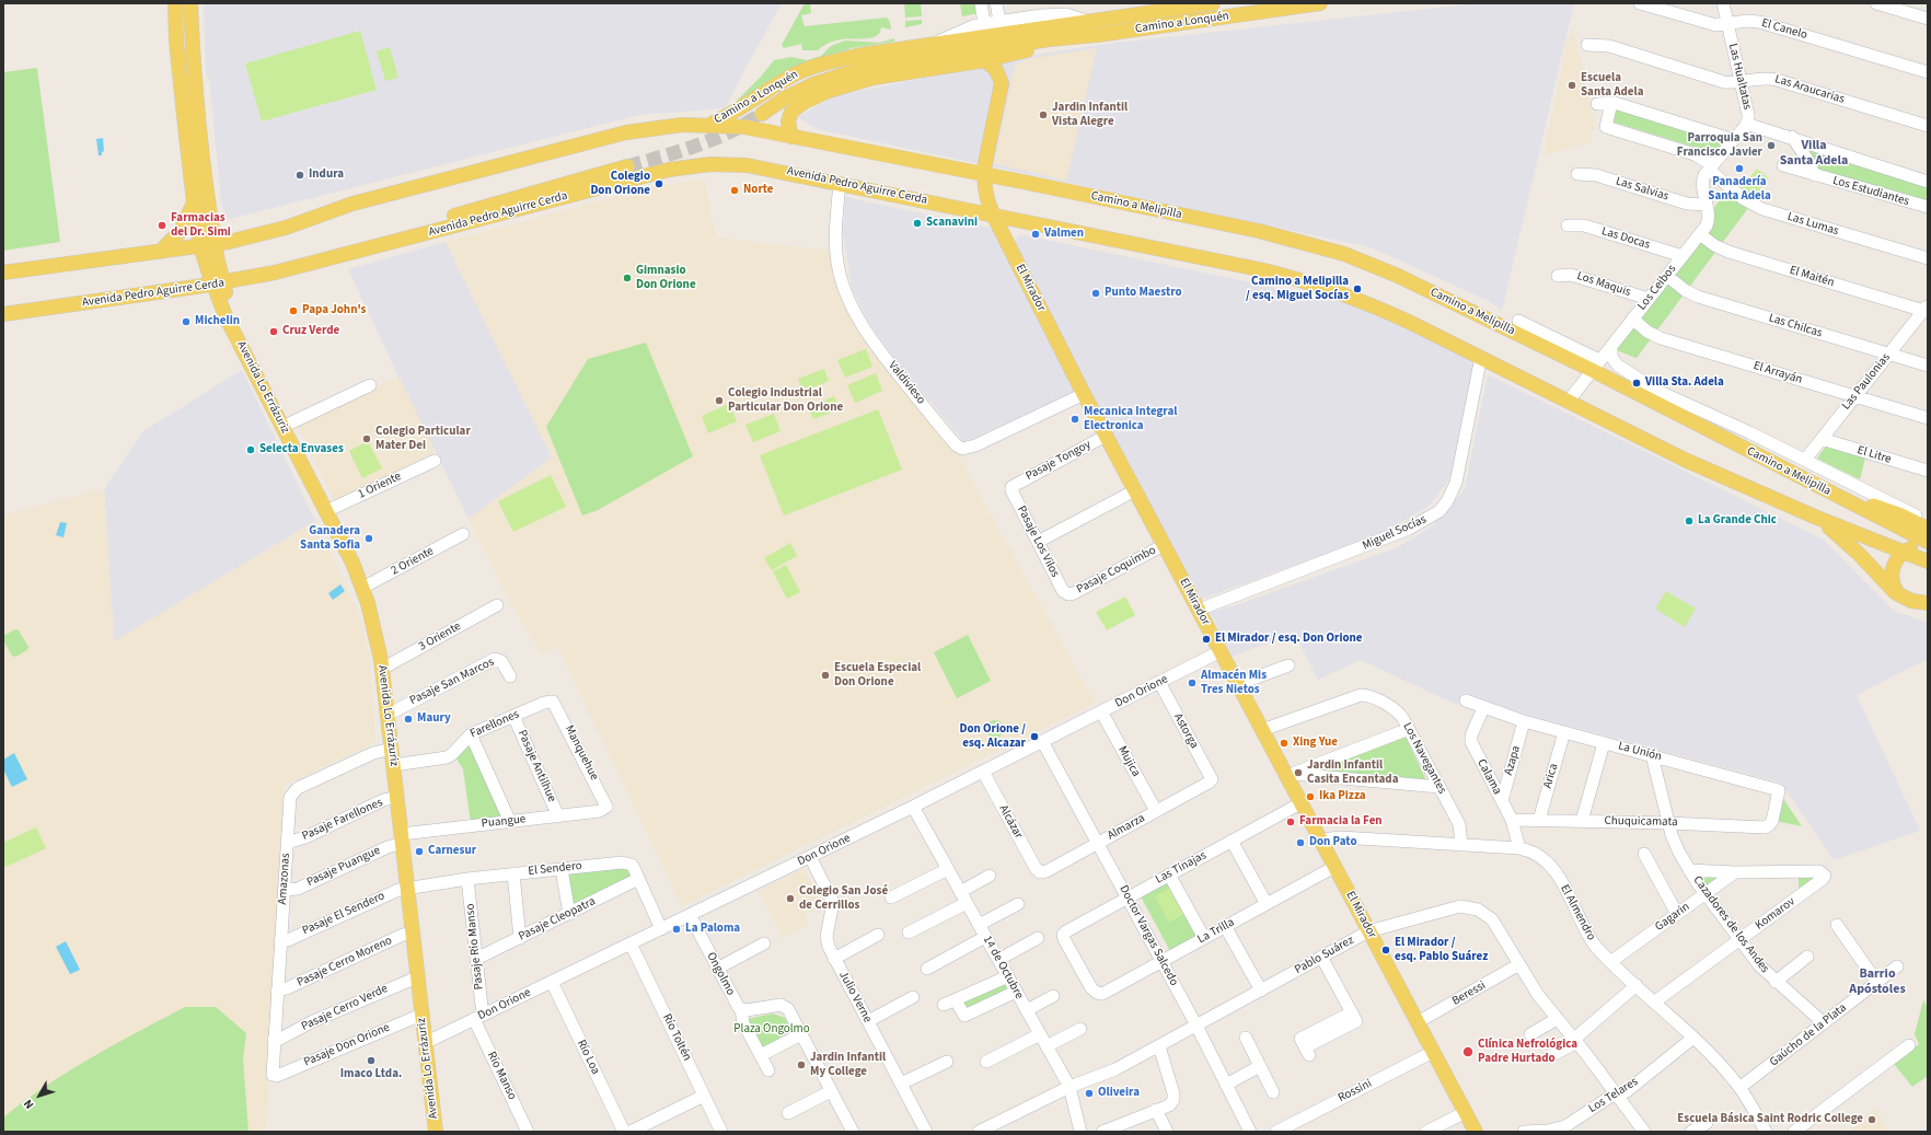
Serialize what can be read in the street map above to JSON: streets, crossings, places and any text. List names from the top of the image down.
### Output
{
  "streets": {
    "main road": [
      "Camino a Lonquén",
      "Avenida Pedro Aguirre Cerda",
      "Camino a Melipilla",
      "El Mirador",
      "Avenida Lo Errázuriz"
    ],
    "street": [
      "El Canelo",
      "Las Hualtatas",
      "Las Araucarias",
      "Las Salvias",
      "Los Estudiantes",
      "Las Lumas",
      "Las Docas",
      "El Maitén",
      "Los Maquis",
      "Los Ceibos",
      "Las Chilcas",
      "El Arrayán",
      "Las Paulonias",
      "Valdivieso",
      "El Litre",
      "Pasaje Tongoy",
      "1 Oriente",
      "Miguel Socías",
      "Pasaje Los Vilos",
      "2 Oriente",
      "Pasaje Coquimbo",
      "3 Oriente",
      "Pasaje San Marcos",
      "Don Orione",
      "Farellones",
      "Astorga",
      "La Unión",
      "Manquehue",
      "Los Navegantes",
      "Azapa",
      "Mujica",
      "Pasaje Antilhue",
      "Arica",
      "Calama",
      "Pasaje Farellones",
      "Puangue",
      "Alcázar",
      "Chuquicamata",
      "Almarza",
      "Pasaje Puangue",
      "Las Tinajas",
      "El Sendero",
      "Amazonas",
      "El Almendro",
      "Pasaje El Sendero",
      "Komarov",
      "Gagarin",
      "Pasaje Cleopatra",
      "Cazadores de los Andes",
      "La Trilla",
      "Doctor Vargas Salcedo",
      "Pasaje Río Manso",
      "Pablo Suárez",
      "Pasaje Cerro Moreno",
      "14 de Octubre",
      "Ongolmo",
      "Beressi",
      "Julio Verne",
      "Pasaje Cerro Verde",
      "Gaúcho de la Plata",
      "Río Toltén",
      "Pasaje Don Orione",
      "Río Loa",
      "Río Manso",
      "Rossini",
      "Los Telares"
    ]
  },
  "crossings": [
    ["El Canelo", "Las Hualtatas"],
    ["Las Hualtatas", "Las Araucarias"],
    ["Las Hualtatas", "Las Lumas"],
    ["Las Hualtatas", "Los Ceibos"],
    ["Avenida Pedro Aguirre Cerda", "El Mirador"],
    ["Avenida Pedro Aguirre Cerda", "Valdivieso"],
    ["Avenida Pedro Aguirre Cerda", "Avenida Lo Errázuriz"],
    ["Las Salvias", "Los Ceibos"],
    ["Camino a Melipilla", "El Mirador"],
    ["Camino a Melipilla", "Los Ceibos"],
    ["Camino a Melipilla", "Las Paulonias"],
    ["Las Lumas", "Los Ceibos"],
    ["Las Docas", "Los Ceibos"],
    ["El Maitén", "Los Ceibos"],
    ["El Maitén", "Las Paulonias"],
    ["Los Maquis", "Los Ceibos"],
    ["El Mirador", "Valdivieso"],
    ["El Mirador", "Pasaje Tongoy"],
    ["El Mirador", "Miguel Socías"],
    ["El Mirador", "Pasaje Coquimbo"],
    ["El Mirador", "Don Orione"],
    ["El Mirador", "Los Navegantes"],
    ["El Mirador", "Las Tinajas"],
    ["El Mirador", "El Almendro"],
    ["El Mirador", "La Trilla"],
    ["El Mirador", "Pablo Suárez"],
    ["El Mirador", "Beressi"],
    ["El Mirador", "Rossini"],
    ["Los Ceibos", "Las Chilcas"],
    ["Los Ceibos", "El Arrayán"],
    ["Las Chilcas", "Las Paulonias"],
    ["El Arrayán", "Las Paulonias"],
    ["Las Paulonias", "El Litre"],
    ["Avenida Lo Errázuriz", "1 Oriente"],
    ["Avenida Lo Errázuriz", "2 Oriente"],
    ["Avenida Lo Errázuriz", "3 Oriente"],
    ["Avenida Lo Errázuriz", "Pasaje San Marcos"],
    ["Avenida Lo Errázuriz", "Don Orione"],
    ["Avenida Lo Errázuriz", "Farellones"],
    ["Avenida Lo Errázuriz", "Pasaje Farellones"],
    ["Avenida Lo Errázuriz", "Puangue"],
    ["Avenida Lo Errázuriz", "Pasaje Puangue"],
    ["Avenida Lo Errázuriz", "El Sendero"],
    ["Avenida Lo Errázuriz", "Amazonas"],
    ["Avenida Lo Errázuriz", "Pasaje El Sendero"],
    ["Avenida Lo Errázuriz", "Pasaje Cerro Moreno"],
    ["Avenida Lo Errázuriz", "Pasaje Cerro Verde"],
    ["Avenida Lo Errázuriz", "Pasaje Don Orione"],
    ["Pasaje Tongoy", "Pasaje Los Vilos"],
    ["Pasaje Los Vilos", "Pasaje Coquimbo"],
    ["Don Orione", "Astorga"],
    ["Don Orione", "Mujica"],
    ["Don Orione", "Alcázar"],
    ["Don Orione", "El Sendero"],
    ["Don Orione", "Doctor Vargas Salcedo"],
    ["Don Orione", "Pasaje Río Manso"],
    ["Don Orione", "14 de Octubre"],
    ["Don Orione", "Ongolmo"],
    ["Don Orione", "Julio Verne"],
    ["Don Orione", "Río Toltén"],
    ["Don Orione", "Río Loa"],
    ["Don Orione", "Río Manso"],
    ["Farellones", "Manquehue"],
    ["Farellones", "Pasaje Antilhue"],
    ["Astorga", "Almarza"],
    ["La Unión", "Azapa"],
    ["La Unión", "Arica"],
    ["La Unión", "Calama"],
    ["La Unión", "Chuquicamata"],
    ["La Unión", "Cazadores de los Andes"],
    ["Manquehue", "Puangue"],
    ["Los Navegantes", "El Almendro"],
    ["Azapa", "Calama"],
    ["Mujica", "Almarza"],
    ["Pasaje Antilhue", "Puangue"],
    ["Arica", "Chuquicamata"],
    ["Calama", "Chuquicamata"],
    ["Calama", "El Almendro"],
    ["Pasaje Farellones", "Amazonas"],
    ["Puangue", "Pasaje Puangue"],
    ["Alcázar", "Almarza"],
    ["Chuquicamata", "Cazadores de los Andes"],
    ["Almarza", "Doctor Vargas Salcedo"],
    ["Pasaje Puangue", "Amazonas"],
    ["Las Tinajas", "La Trilla"],
    ["Las Tinajas", "Doctor Vargas Salcedo"],
    ["El Sendero", "Pasaje El Sendero"],
    ["El Sendero", "Pasaje Cleopatra"],
    ["El Sendero", "Pasaje Río Manso"],
    ["Amazonas", "Pasaje El Sendero"],
    ["Amazonas", "Pasaje Cerro Moreno"],
    ["Amazonas", "Pasaje Cerro Verde"],
    ["Amazonas", "Pasaje Don Orione"],
    ["El Almendro", "Komarov"],
    ["El Almendro", "Gagarin"],
    ["El Almendro", "Gaúcho de la Plata"],
    ["El Almendro", "Los Telares"],
    ["Komarov", "Gagarin"],
    ["Komarov", "Cazadores de los Andes"],
    ["Gagarin", "Cazadores de los Andes"],
    ["Pasaje Cleopatra", "Pasaje Río Manso"],
    ["Cazadores de los Andes", "Gaúcho de la Plata"],
    ["La Trilla", "Doctor Vargas Salcedo"],
    ["Doctor Vargas Salcedo", "Pablo Suárez"],
    ["Pasaje Río Manso", "Río Manso"],
    ["Pablo Suárez", "14 de Octubre"],
    ["Pablo Suárez", "Beressi"],
    ["Pablo Suárez", "Los Telares"]
  ],
  "districts": ["Villa Santa Adela", "Barrio Apóstoles"],
  "parks": ["Plaza Ongolmo"],
  "places": [
    "Escuela Santa Adela",
    "Jardin Infantil Vista Alegre",
    "Parroquia San Francisco Javier",
    "Panadería Santa Adela",
    "Indura",
    "Colegio Don Orione",
    "Norte",
    "Scanavini",
    "Farmacias del Dr. Simi",
    "Valmen",
    "Gimnasio Don Orione",
    "Camino a Melipilla / esq. Miguel Socías",
    "Punto Maestro",
    "Papa John's",
    "Michelin",
    "Cruz Verde",
    "Villa Sta. Adela",
    "Colegio Industrial Particular Don Orione",
    "Mecanica Integral Electronica",
    "Colegio Particular Mater Dei",
    "Selecta Envases",
    "La Grande Chic",
    "Ganadera Santa Sofia",
    "El Mirador / esq. Don Orione",
    "Escuela Especial Don Orione",
    "Almacén Mis Tres Nietos",
    "Maury",
    "Don Orione / esq. Alcazar",
    "Xing Yue",
    "Jardin Infantil Casita Encantada",
    "Ika Pizza",
    "Farmacia la Fen",
    "Don Pato",
    "Carnesur",
    "Colegio San José de Cerrillos",
    "La Paloma",
    "El Mirador / esq. Pablo Suárez",
    "Clínica Nefrológica Padre Hurtado",
    "Imaco Ltda.",
    "Jardin Infantil My College",
    "Oliveira",
    "Escuela Básica Saint Rodric College"
  ],
  "north": "bottom left"
}
